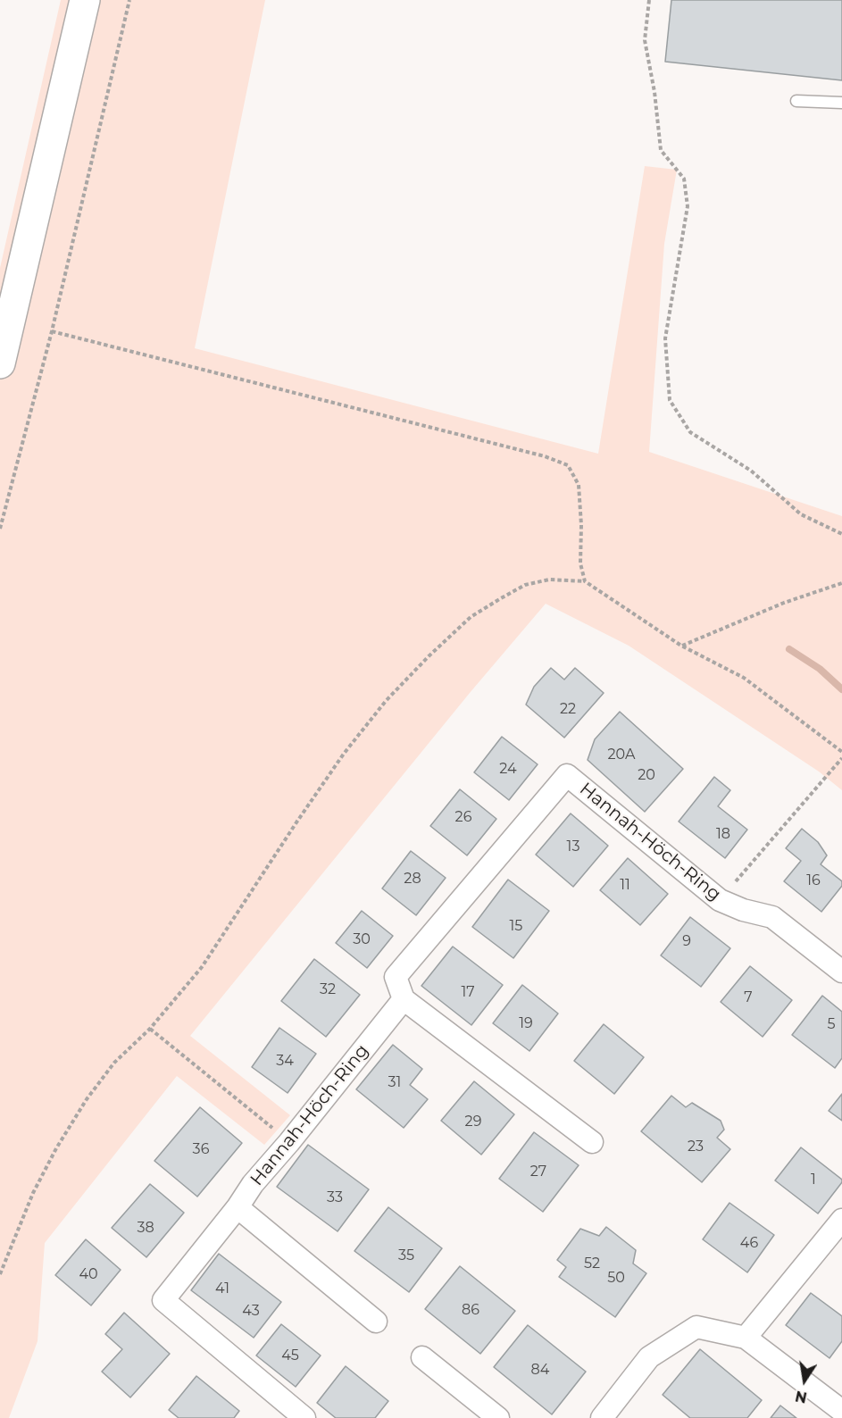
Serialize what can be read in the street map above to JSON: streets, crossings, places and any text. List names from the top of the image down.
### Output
{
  "streets": {
    "street": ["Hannah-Höch-Ring"]
  },
  "house_numbers": [
    "22",
    "20A",
    "24",
    "20",
    "26",
    "18",
    "13",
    "28",
    "16",
    "11",
    "15",
    "30",
    "9",
    "32",
    "17",
    "7",
    "19",
    "5",
    "34",
    "31",
    "29",
    "23",
    "36",
    "27",
    "1",
    "33",
    "38",
    "46",
    "35",
    "52",
    "40",
    "50",
    "41",
    "86",
    "43",
    "45",
    "84"
  ],
  "north": "bottom"
}
